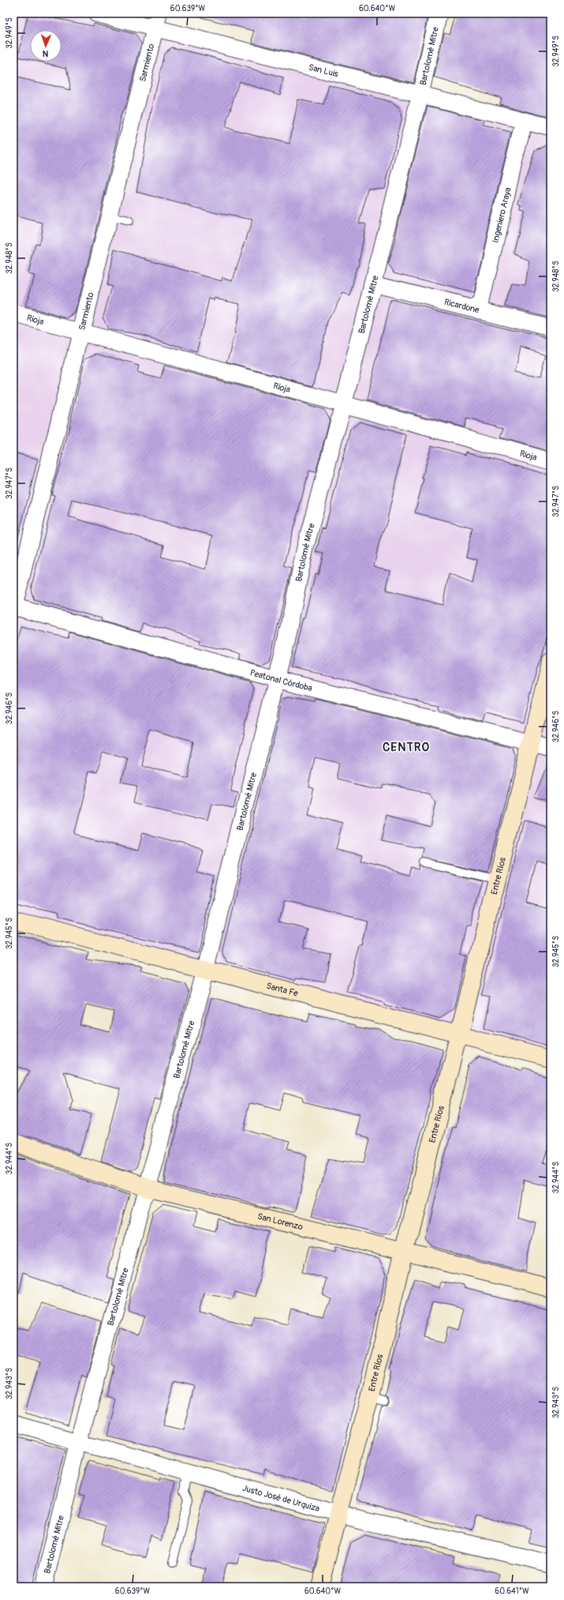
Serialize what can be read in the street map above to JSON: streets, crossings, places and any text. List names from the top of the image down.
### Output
{
  "streets": {
    "main road": ["Entre Ríos", "Santa Fe", "San Lorenzo"],
    "street": [
      "Bartolomé Mitre",
      "Sarmiento",
      "San Luis",
      "Ingeniero Araya",
      "Ricardone",
      "Rioja",
      "Peatonal Córdoba",
      "Justo José de Urquiza"
    ]
  },
  "crossings": [
    ["Bartolomé Mitre", "San Luis"],
    ["Bartolomé Mitre", "Ricardone"],
    ["Bartolomé Mitre", "Rioja"],
    ["Bartolomé Mitre", "Peatonal Córdoba"],
    ["Bartolomé Mitre", "Santa Fe"],
    ["Bartolomé Mitre", "San Lorenzo"],
    ["Bartolomé Mitre", "Justo José de Urquiza"],
    ["Sarmiento", "San Luis"],
    ["Sarmiento", "Rioja"],
    ["Sarmiento", "Peatonal Córdoba"],
    ["San Luis", "Ingeniero Araya"],
    ["Ingeniero Araya", "Ricardone"],
    ["Peatonal Córdoba", "Entre Ríos"],
    ["Entre Ríos", "Santa Fe"],
    ["Entre Ríos", "San Lorenzo"],
    ["Entre Ríos", "Justo José de Urquiza"]
  ],
  "districts": ["CENTRO"],
  "north": "bottom",
  "coordinates": [
    "60.639°W",
    "60.640°W",
    "32.949°S",
    "32.948°S",
    "32.947°S",
    "32.946°S",
    "32.945°S",
    "32.944°S",
    "32.943°S",
    "60.641°W"
  ]
}
